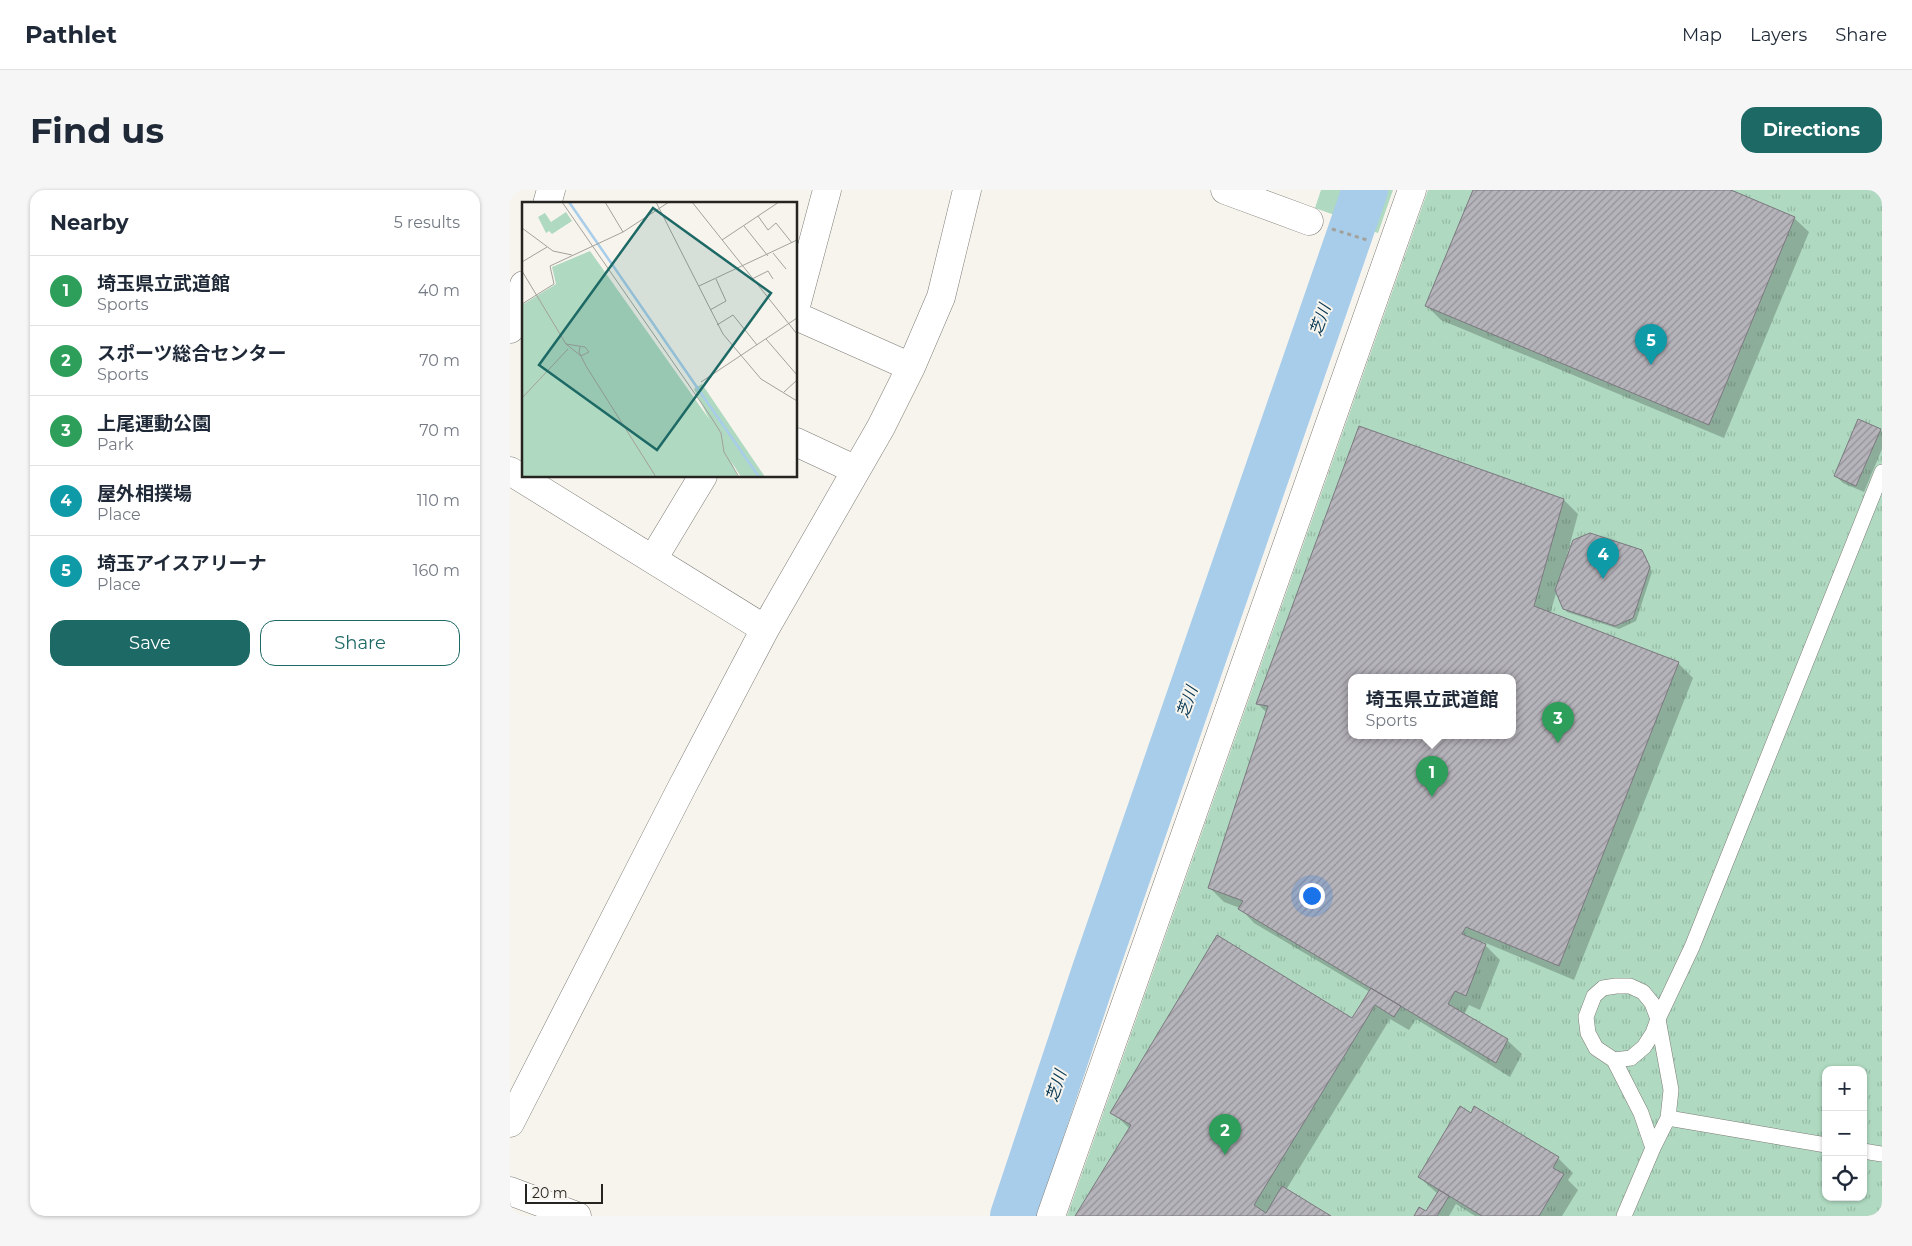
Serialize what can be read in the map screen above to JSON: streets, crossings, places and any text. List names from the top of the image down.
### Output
{
  "water": ["芝川"],
  "scale_bar": "20 m",
  "page": {
    "header": "Pathlet",
    "nav": ["Map", "Layers", "Share"],
    "buttons": [
      "Directions",
      ["Save", "Share"]
    ],
    "title": "Find us",
    "heading": ["Nearby", "5 results"],
    "list": [
      {
        "mark": "1",
        "name": "埼玉県立武道館",
        "note": "Sports",
        "value": "40 m"
      },
      {
        "mark": "2",
        "name": "スポーツ総合センター",
        "note": "Sports",
        "value": "70 m"
      },
      {
        "mark": "3",
        "name": "上尾運動公園",
        "note": "Park",
        "value": "70 m"
      },
      {
        "mark": "4",
        "name": "屋外相撲場",
        "note": "Place",
        "value": "110 m"
      },
      {
        "mark": "5",
        "name": "埼玉アイスアリーナ",
        "note": "Place",
        "value": "160 m"
      }
    ],
    "pins": [
      "5",
      "4",
      "3",
      "1",
      "2"
    ],
    "popup": ["埼玉県立武道館", "Sports"],
    "map_buttons": ["+", "−"],
    "scale": "20 m"
  }
}
